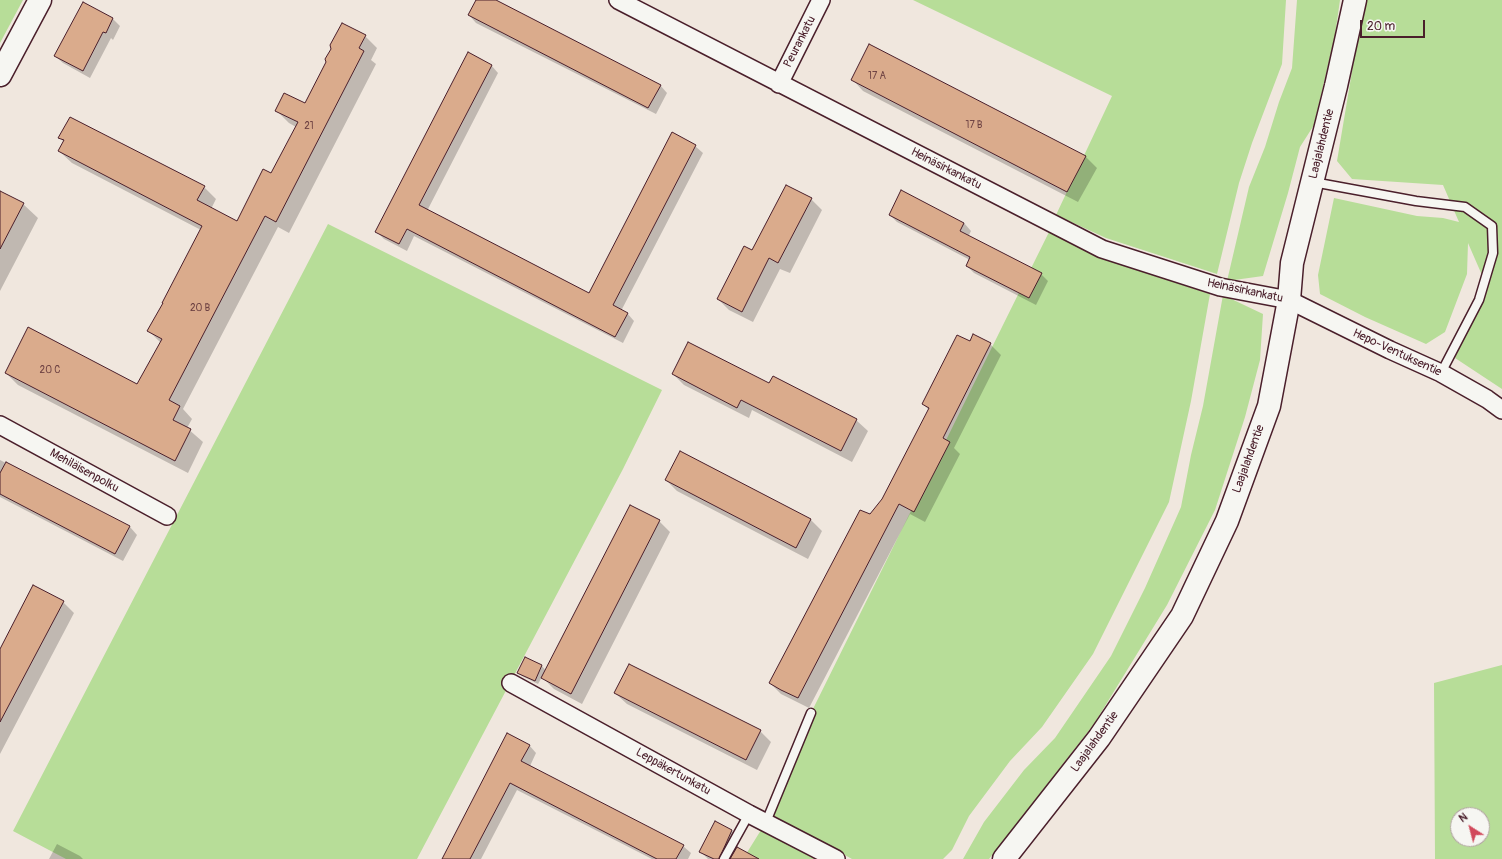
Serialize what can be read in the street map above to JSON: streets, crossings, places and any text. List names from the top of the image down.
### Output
{
  "streets": {
    "street": [
      "Peurankatu",
      "Laajalahdentie",
      "Heinäsirkankatu",
      "Hepo-Ventuksentie",
      "Mehiläisenpolku",
      "Leppäkertunkatu"
    ]
  },
  "crossings": [
    ["Peurankatu", "Heinäsirkankatu"],
    ["Laajalahdentie", "Heinäsirkankatu"],
    ["Laajalahdentie", "Hepo-Ventuksentie"],
    ["Heinäsirkankatu", "Hepo-Ventuksentie"]
  ],
  "house_numbers": [
    "17 A",
    "17 B",
    "21",
    "20 B",
    "20 C"
  ],
  "scale_bar": "20 m",
  "north": "top left"
}
